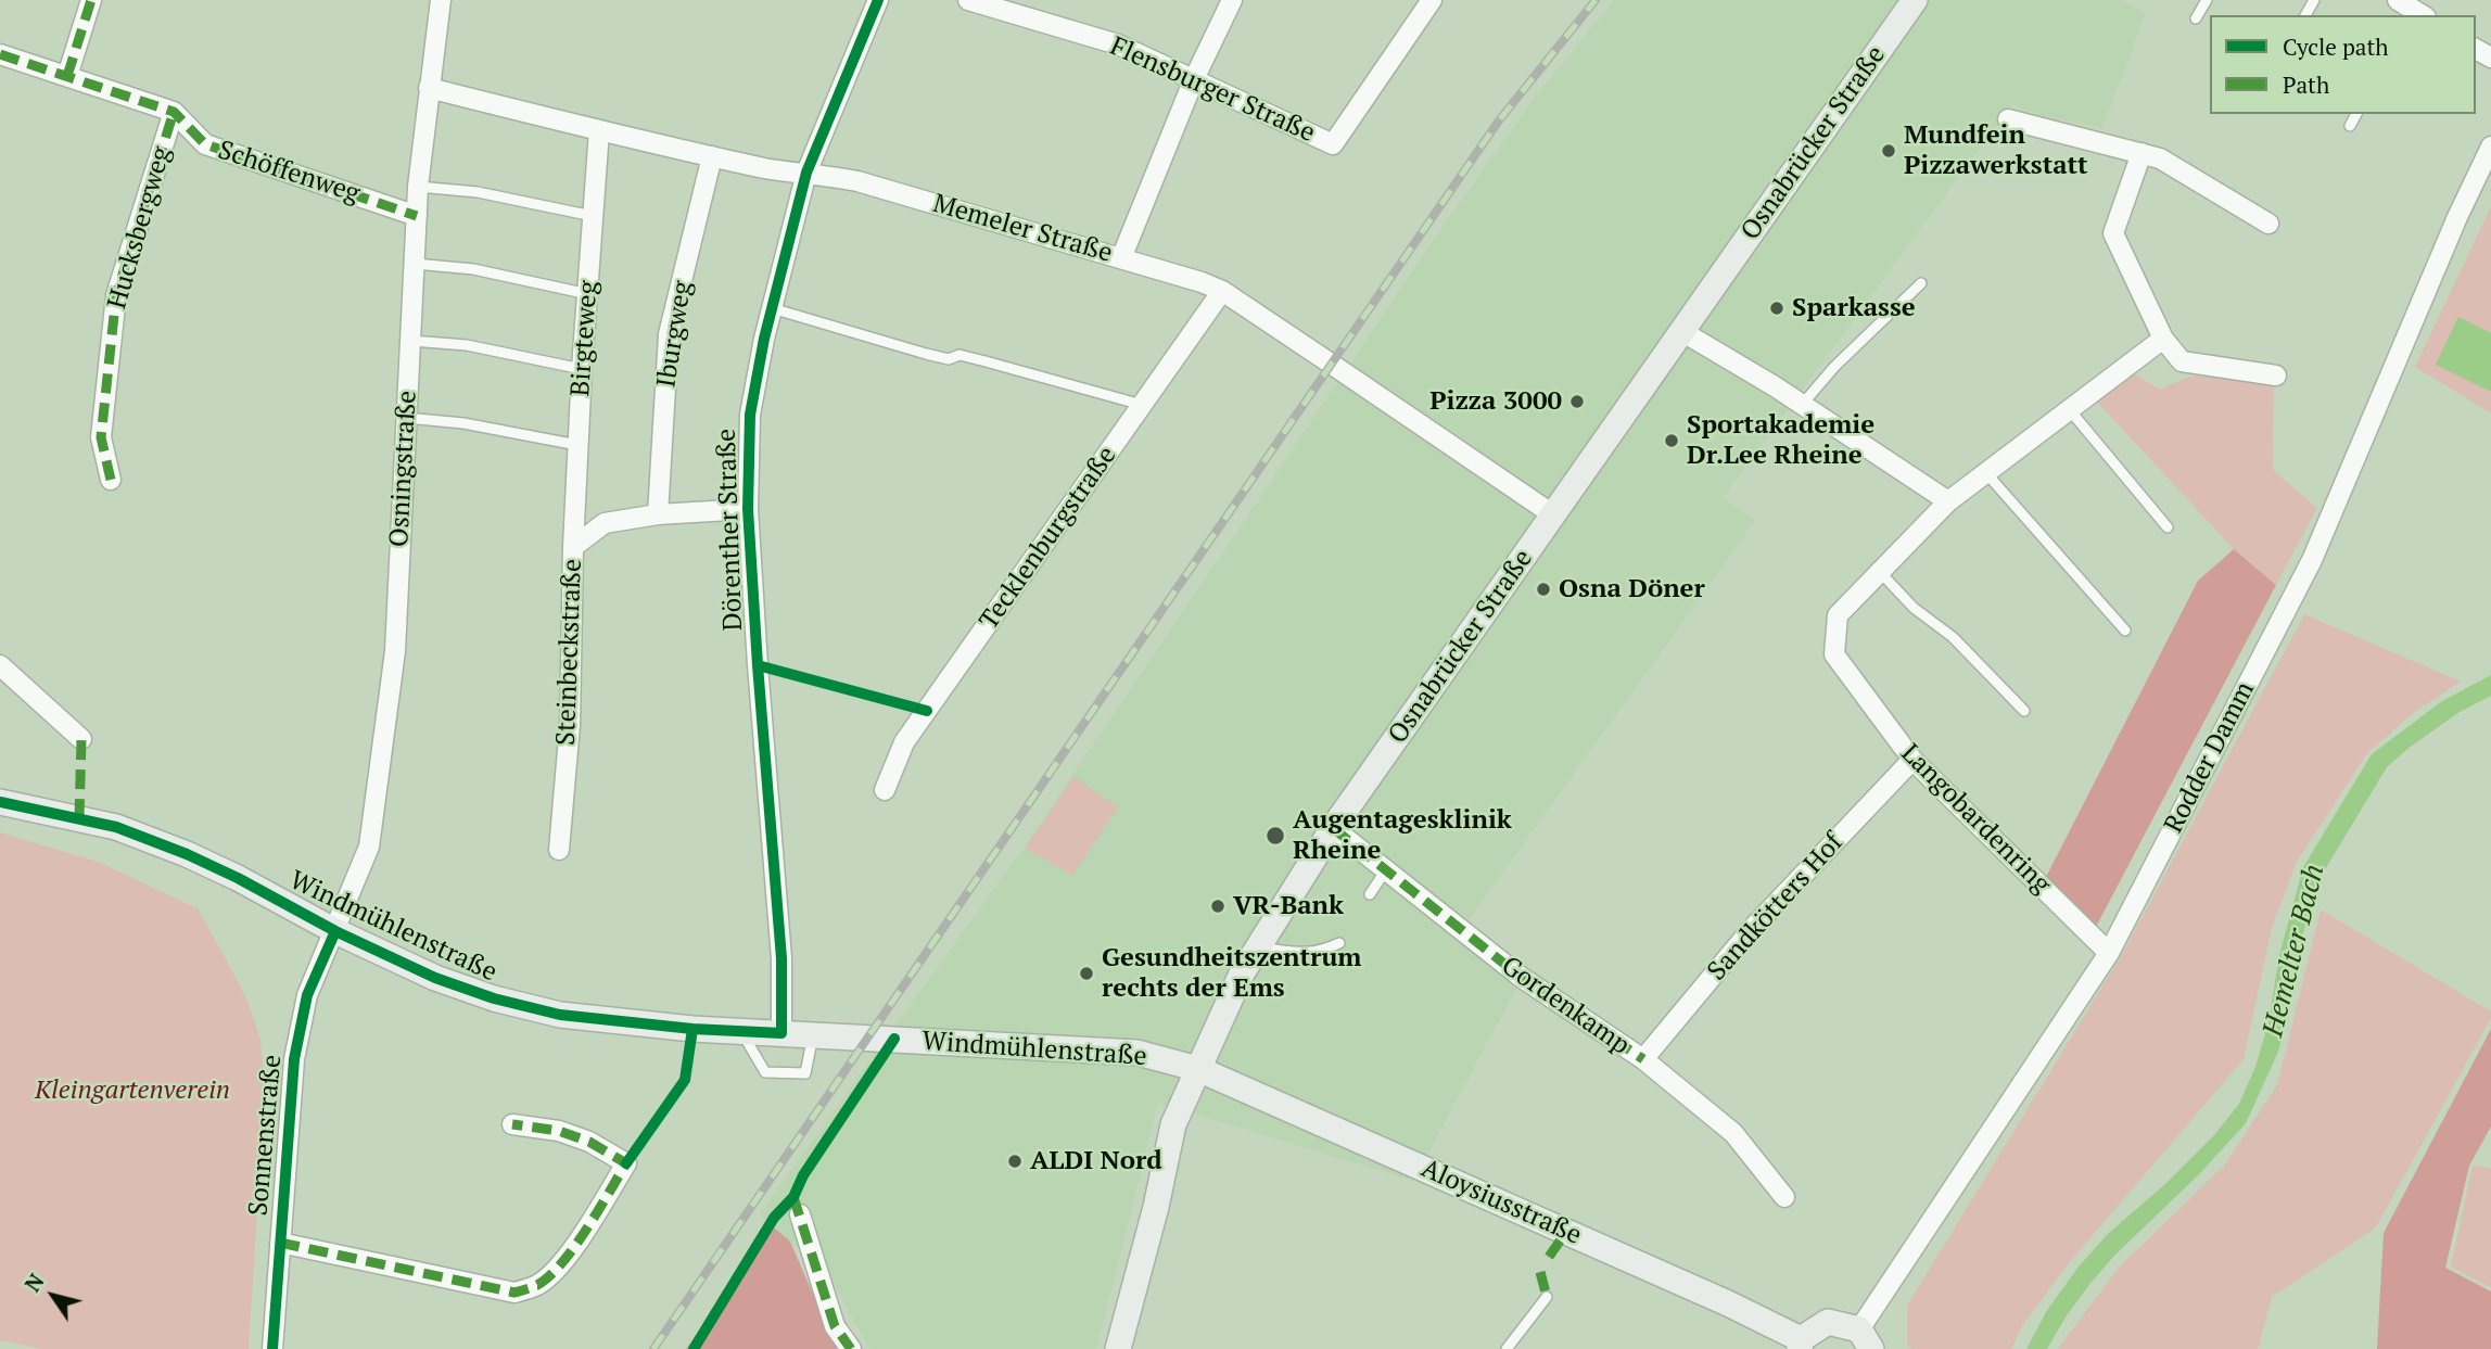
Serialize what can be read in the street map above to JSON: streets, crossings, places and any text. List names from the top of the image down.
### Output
{
  "streets": {
    "street": [
      "Flensburger Straße",
      "Osnabrücker Straße",
      "Schöffenweg",
      "Hucksbergweg",
      "Memeler Straße",
      "Iburgweg",
      "Birgteweg",
      "Osningstraße",
      "Dörenther Straße",
      "Tecklenburgstraße",
      "Steinbeckstraße",
      "Rodder Damm",
      "Langobardenring",
      "Sandkötters Hof",
      "Windmühlenstraße",
      "Gordenkamp",
      "Sonnenstraße",
      "Aloysiusstraße"
    ]
  },
  "crossings": [
    ["Osnabrücker Straße", "Memeler Straße"],
    ["Osnabrücker Straße", "Windmühlenstraße"],
    ["Osnabrücker Straße", "Gordenkamp"],
    ["Osnabrücker Straße", "Aloysiusstraße"],
    ["Schöffenweg", "Hucksbergweg"],
    ["Schöffenweg", "Osningstraße"],
    ["Memeler Straße", "Iburgweg"],
    ["Memeler Straße", "Birgteweg"],
    ["Memeler Straße", "Osningstraße"],
    ["Memeler Straße", "Dörenther Straße"],
    ["Memeler Straße", "Tecklenburgstraße"],
    ["Iburgweg", "Steinbeckstraße"],
    ["Birgteweg", "Steinbeckstraße"],
    ["Osningstraße", "Windmühlenstraße"],
    ["Osningstraße", "Sonnenstraße"],
    ["Dörenther Straße", "Steinbeckstraße"],
    ["Dörenther Straße", "Windmühlenstraße"],
    ["Rodder Damm", "Langobardenring"],
    ["Langobardenring", "Sandkötters Hof"],
    ["Sandkötters Hof", "Gordenkamp"],
    ["Windmühlenstraße", "Sonnenstraße"],
    ["Windmühlenstraße", "Aloysiusstraße"]
  ],
  "water": ["Hemelter Bach"],
  "parks": ["Kleingartenverein"],
  "places": [
    "Mundfein Pizzawerkstatt",
    "Sparkasse",
    "Pizza 3000",
    "Sportakademie Dr.Lee Rheine",
    "Osna Döner",
    "Augentagesklinik Rheine",
    "VR-Bank",
    "Gesundheitszentrum rechts der Ems",
    "ALDI Nord"
  ],
  "legend": ["Cycle path", "Path"],
  "north": "top left"
}
